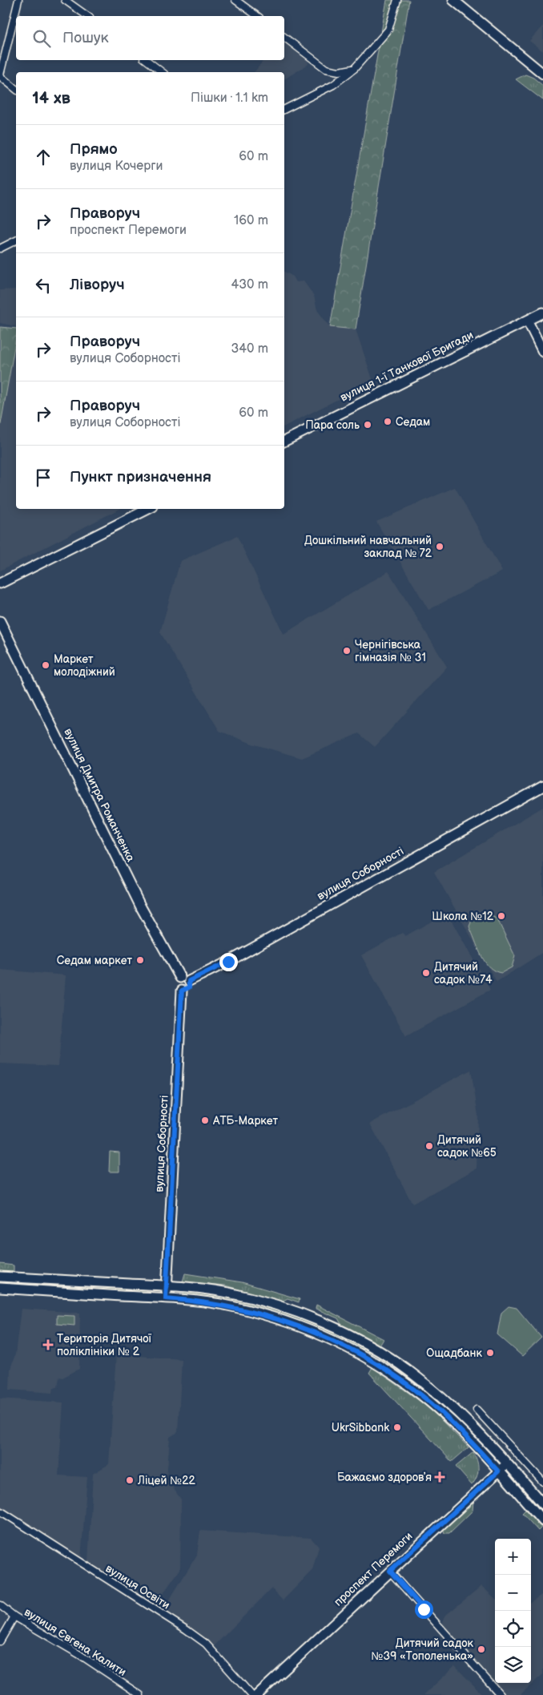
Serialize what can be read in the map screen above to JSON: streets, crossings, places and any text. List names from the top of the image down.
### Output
{
  "streets": {
    "main road": [
      "вулиця 1-ї Танкової Бригади",
      "вулиця Дмитра Романченка",
      "вулиця Соборності",
      "проспект Перемоги"
    ],
    "street": ["вулиця Освіти", "вулиця Євгена Калити"]
  },
  "crossings": [
    ["вулиця Дмитра Романченка", "вулиця Соборності"]
  ],
  "places": {
    "other": [
      "Седам",
      "Пара соль",
      "Дошкільний навчальний заклад № 72",
      "Чернігівська гімназія № 31",
      "Маркет молодіжний",
      "Школа №12",
      "Седам маркет",
      "Дитячий садок №74",
      "АТБ-Маркет",
      "Дитячий садок №65",
      "Ощадбанк",
      "UkrSibbank",
      "Ліцей №22",
      "Дитячий садок №39 «Тополенька»"
    ],
    "health": ["Територія Дитячої поліклініки № 2", "Бажаємо здоровʼя"]
  },
  "page": {
    "search": "Пошук",
    "heading": ["14 хв", "Пішки · 1.1 km"],
    "list": [
      ["Прямо", "вулиця Кочерги", "60 m"],
      ["Праворуч", "проспект Перемоги", "160 m"],
      ["Ліворуч", "430 m"],
      ["Праворуч", "вулиця Соборності", "340 m"],
      ["Праворуч", "вулиця Соборності", "60 m"],
      "Пункт призначення"
    ],
    "map_buttons": ["+", "−"]
  }
}
